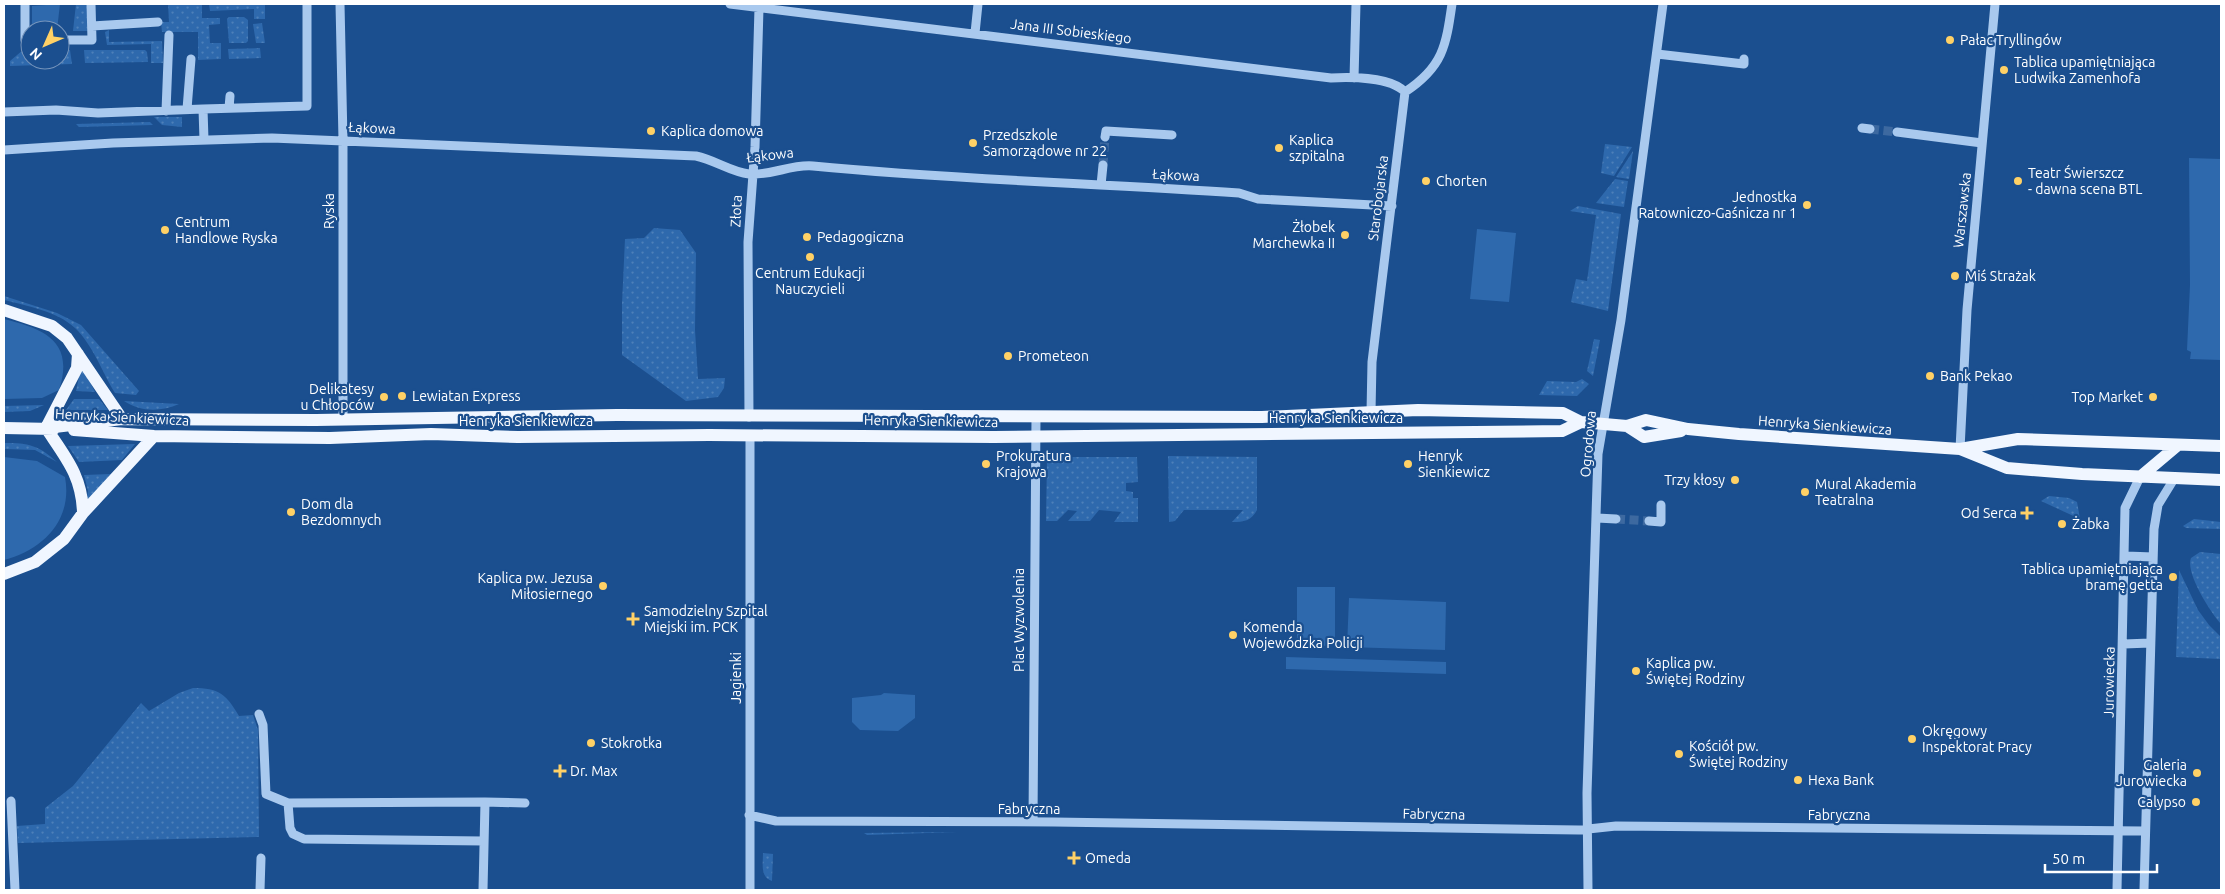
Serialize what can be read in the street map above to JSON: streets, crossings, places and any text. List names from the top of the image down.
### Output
{
  "streets": {
    "main road": ["Henryka Sienkiewicza"],
    "street": [
      "Jana III Sobieskiego",
      "Łąkowa",
      "Starobojarska",
      "Warszawska",
      "Ryska",
      "Złota",
      "Ogrodowa",
      "Plac Wyzwolenia",
      "Jagienki",
      "Jurowiecka",
      "Fabryczna"
    ]
  },
  "crossings": [
    ["Jana III Sobieskiego", "Starobojarska"],
    ["Jana III Sobieskiego", "Złota"],
    ["Łąkowa", "Starobojarska"],
    ["Łąkowa", "Ryska"],
    ["Łąkowa", "Złota"],
    ["Starobojarska", "Henryka Sienkiewicza"],
    ["Warszawska", "Henryka Sienkiewicza"],
    ["Ryska", "Henryka Sienkiewicza"],
    ["Złota", "Henryka Sienkiewicza"],
    ["Henryka Sienkiewicza", "Ogrodowa"],
    ["Henryka Sienkiewicza", "Plac Wyzwolenia"],
    ["Henryka Sienkiewicza", "Jagienki"],
    ["Henryka Sienkiewicza", "Jurowiecka"],
    ["Ogrodowa", "Fabryczna"],
    ["Plac Wyzwolenia", "Fabryczna"],
    ["Jagienki", "Fabryczna"],
    ["Jurowiecka", "Fabryczna"]
  ],
  "places": {
    "other": [
      "Pałac Tryllingów",
      "Tablica upamiętniająca Ludwika Zamenhofa",
      "Kaplica domowa",
      "Przedszkole Samorządowe nr 22",
      "Kaplica szpitalna",
      "Chorten",
      "Teatr Świerszcz - dawna scena BTL",
      "Jednostka Ratowniczo-Gaśnicza nr 1",
      "Centrum Handlowe Ryska",
      "Żłobek Marchewka II",
      "Pedagogiczna",
      "Centrum Edukacji Nauczycieli",
      "Miś Strażak",
      "Prometeon",
      "Bank Pekao",
      "Lewiatan Express",
      "Delikatesy u Chłopców",
      "Top Market",
      "Prokuratura Krajowa",
      "Henryk Sienkiewicz",
      "Trzy kłosy",
      "Mural Akademia Teatralna",
      "Dom dla Bezdomnych",
      "Żabka",
      "Tablica upamiętniająca bramę getta",
      "Kaplica pw. Jezusa Miłosiernego",
      "Komenda Wojewódzka Policji",
      "Kaplica pw. Świętej Rodziny",
      "Okręgowy Inspektorat Pracy",
      "Stokrotka",
      "Kościół pw. Świętej Rodziny",
      "Galeria Jurowiecka",
      "Hexa Bank",
      "Calypso"
    ],
    "health": [
      "Od Serca",
      "Samodzielny Szpital Miejski im. PCK",
      "Dr. Max",
      "Omeda"
    ]
  },
  "scale_bar": "50 m",
  "north": "bottom left"
}
